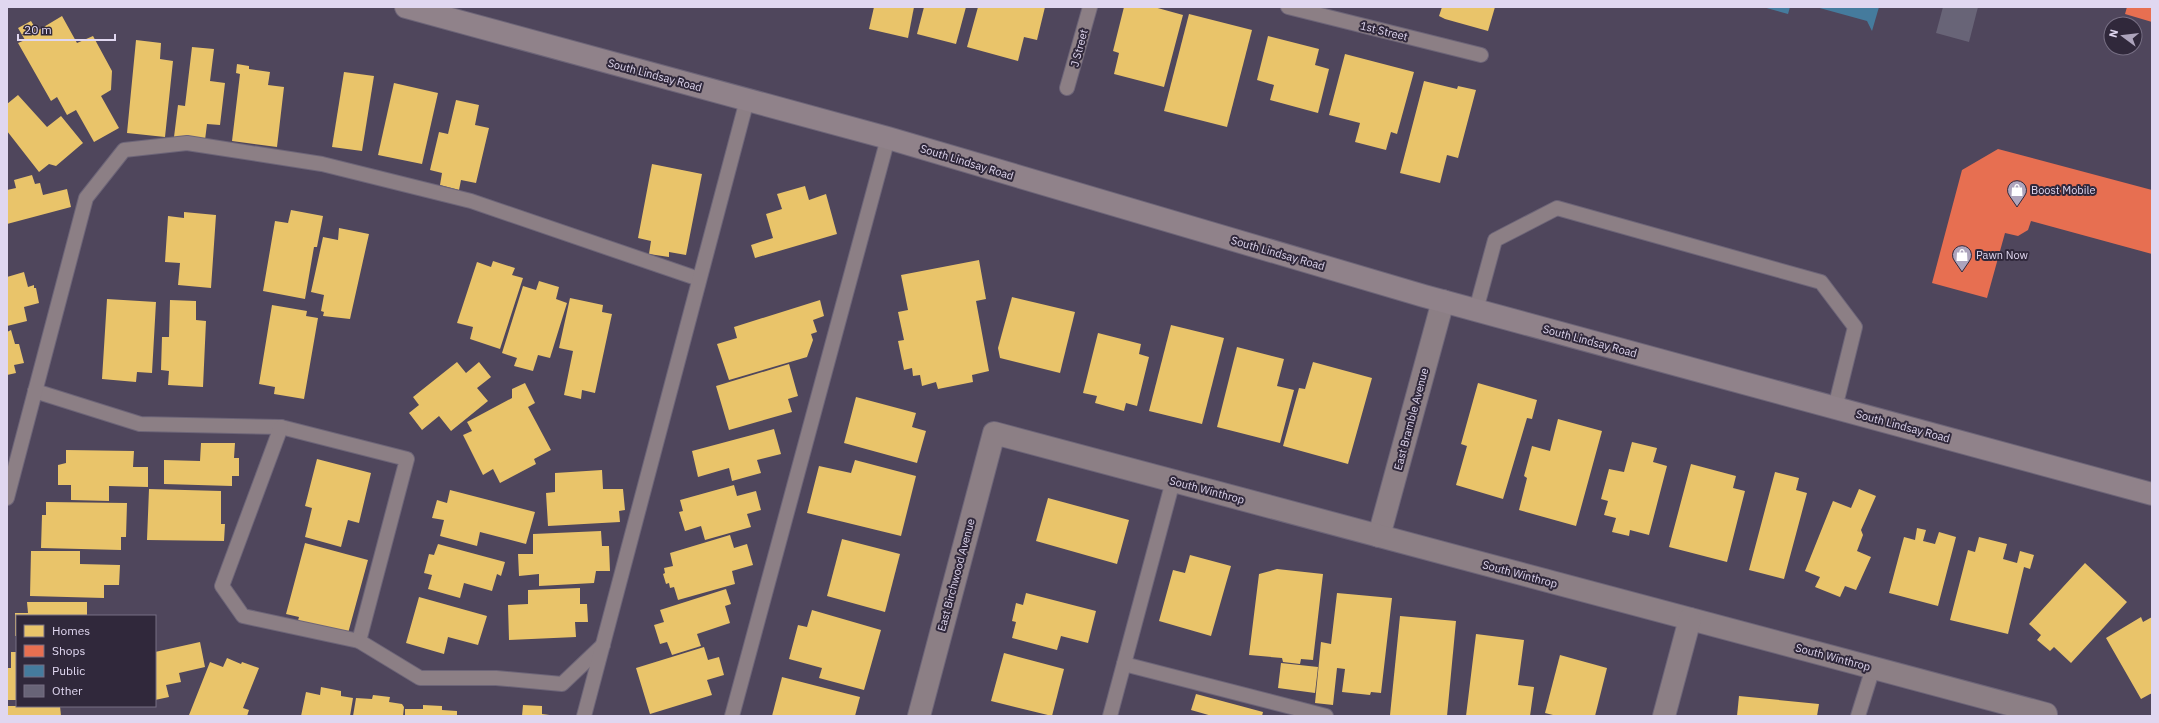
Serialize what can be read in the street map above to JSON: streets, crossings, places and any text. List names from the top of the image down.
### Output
{
  "streets": {
    "main road": ["South Lindsay Road"],
    "street": ["East Bramble Avenue", "South Winthrop", "East Birchwood Avenue"],
    "lane": ["1st Street", "J Street"]
  },
  "crossings": [
    ["South Lindsay Road", "East Bramble Avenue"],
    ["East Bramble Avenue", "South Winthrop"],
    ["South Winthrop", "East Birchwood Avenue"]
  ],
  "places": {
    "shop": ["Boost Mobile", "Pawn Now"]
  },
  "legend": [
    "Homes",
    "Shops",
    "Public",
    "Other"
  ],
  "scale_bar": "20 m",
  "north": "left"
}
